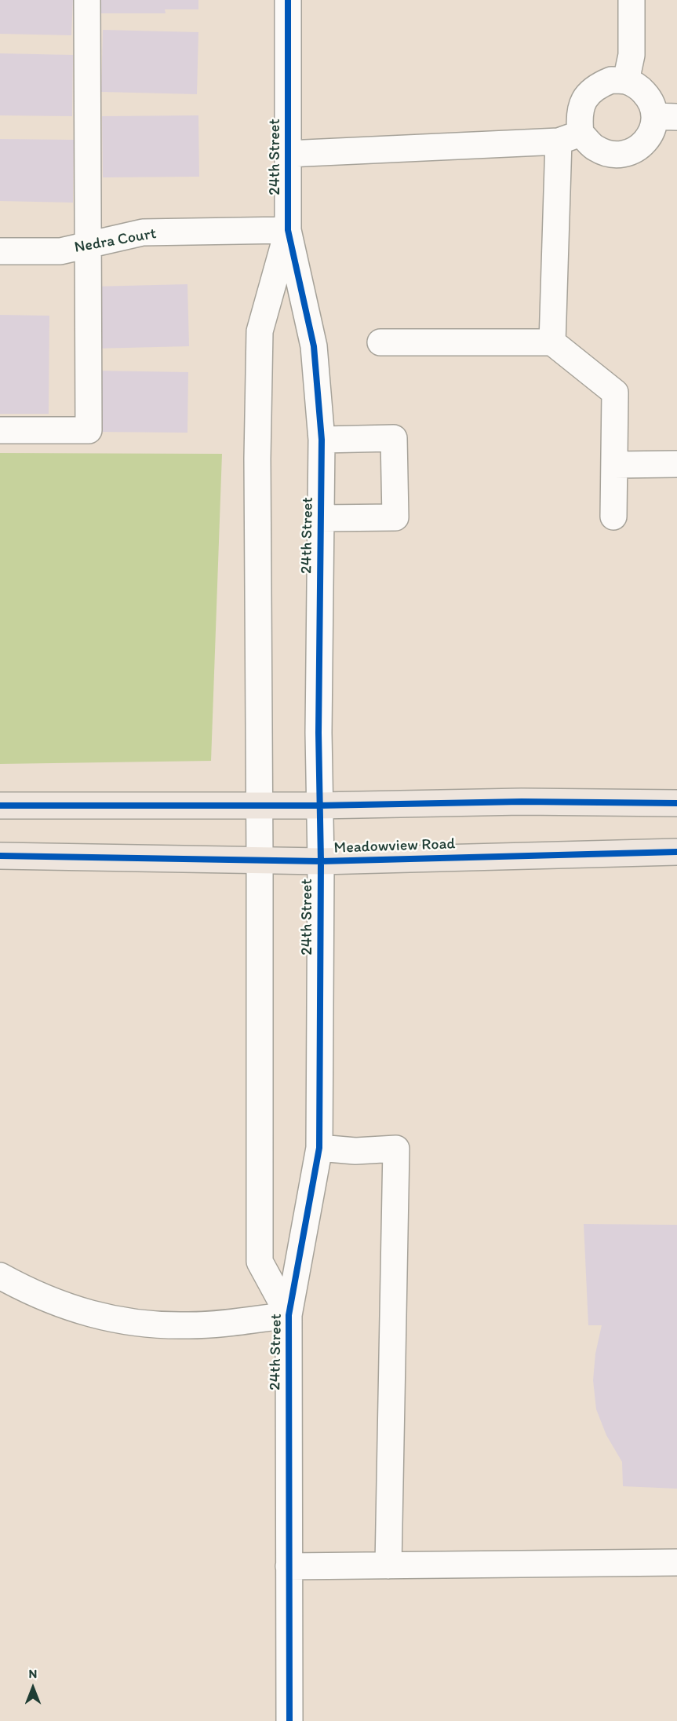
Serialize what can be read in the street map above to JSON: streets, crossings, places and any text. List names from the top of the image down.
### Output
{
  "streets": {
    "main road": ["Meadowview Road"],
    "street": ["24th Street", "Nedra Court"]
  },
  "crossings": [
    ["24th Street", "Nedra Court"],
    ["24th Street", "Meadowview Road"]
  ],
  "north": "top"
}
